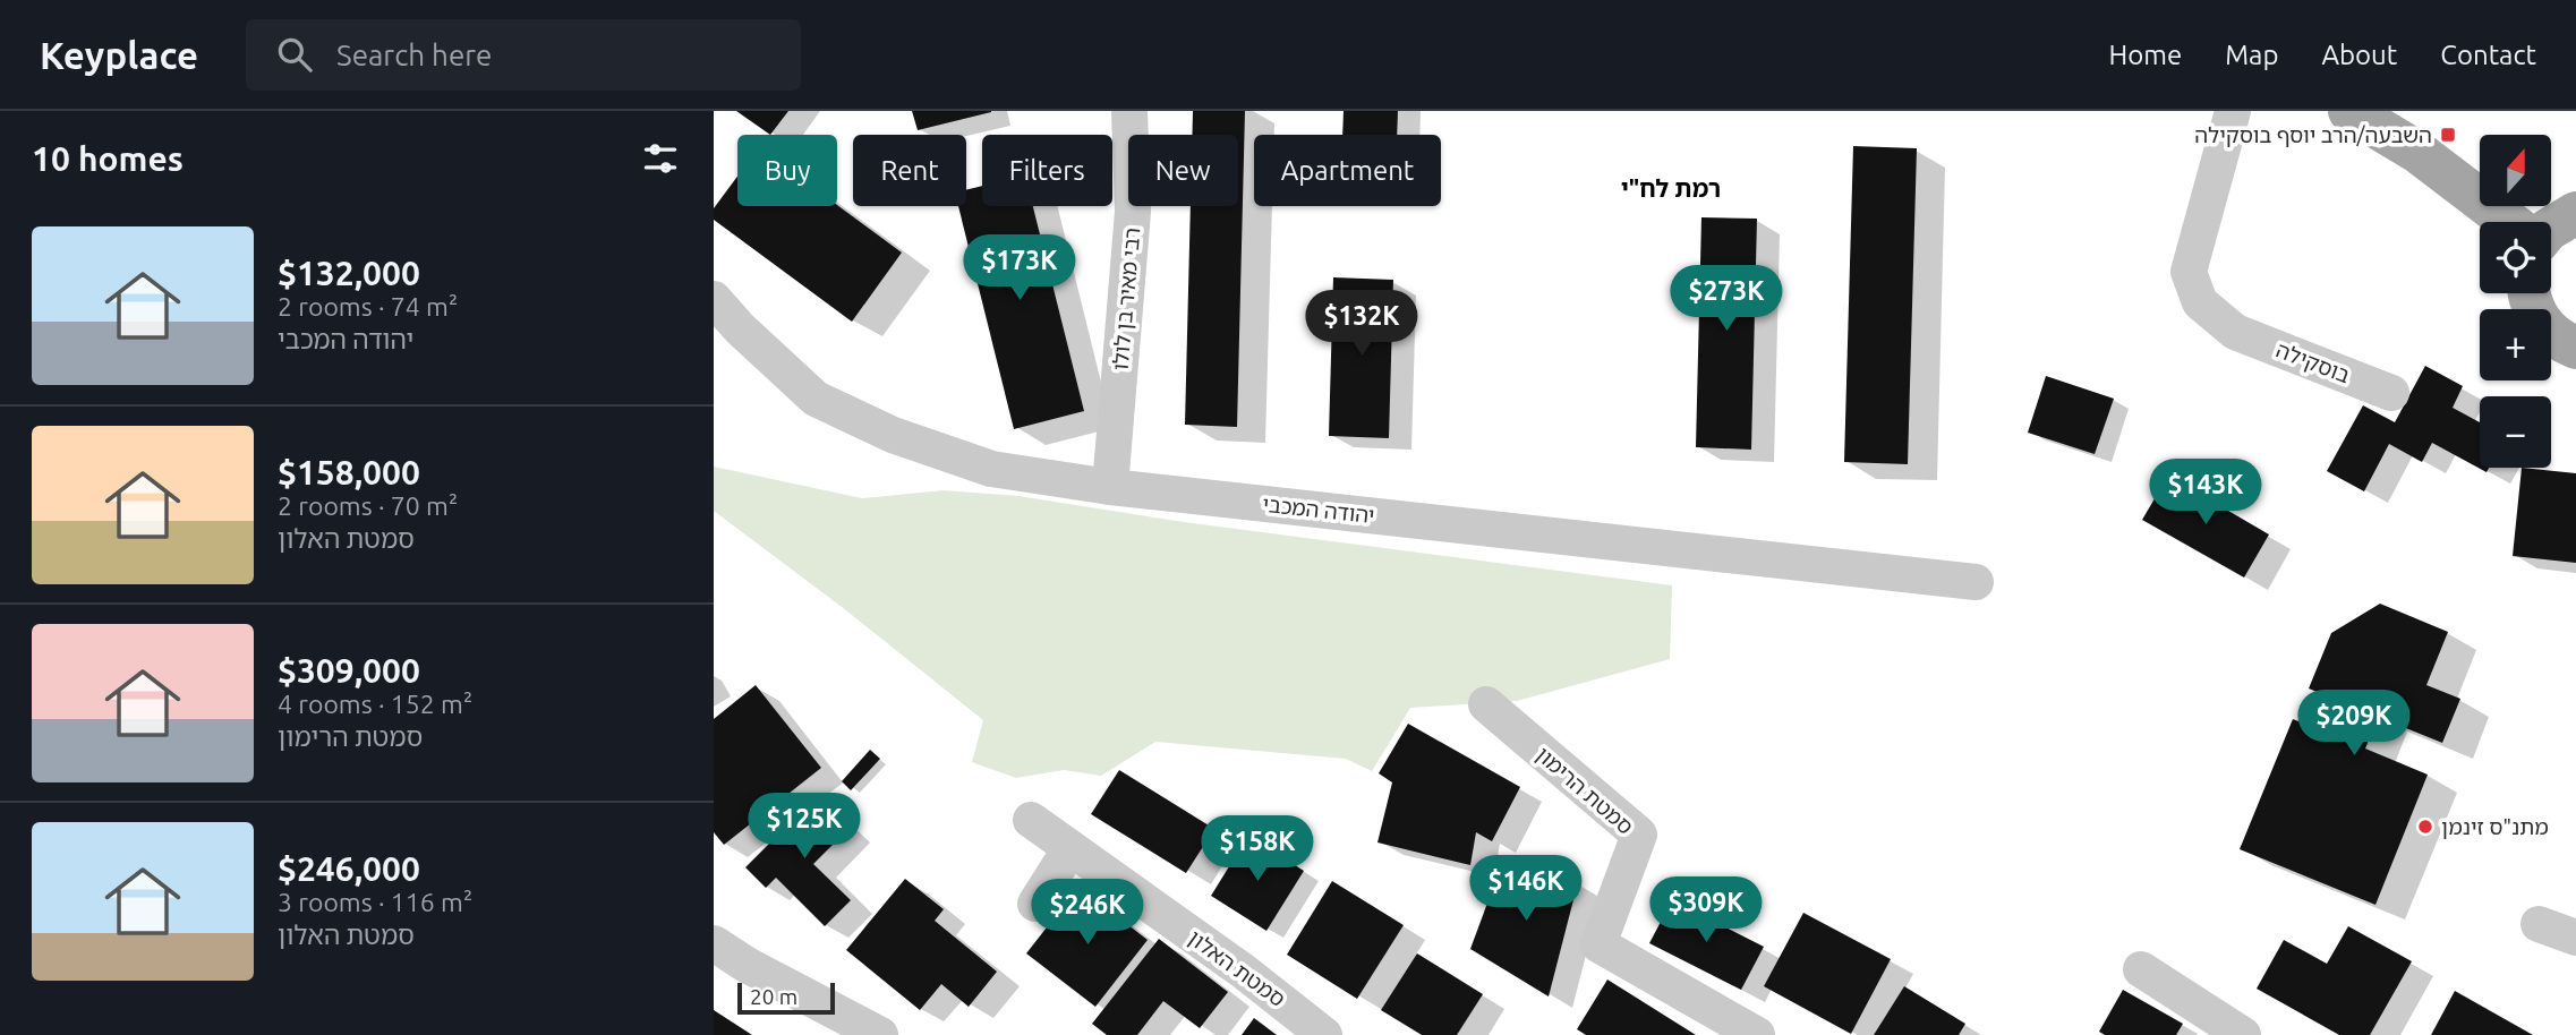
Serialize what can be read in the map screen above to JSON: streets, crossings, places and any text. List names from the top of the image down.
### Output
{
  "streets": {
    "street": [
      "רבי מאיר בן לולו",
      "בוסקילה",
      "יהודה המכבי",
      "סמטת הרימון",
      "סמטת האלון"
    ]
  },
  "crossings": [
    ["רבי מאיר בן לולו", "יהודה המכבי"]
  ],
  "districts": ["רמת לח\"י"],
  "places": {
    "transit": ["השבעה/הרב יוסף בוסקילה"],
    "other": ["מתנ\"ס זינמן"]
  },
  "scale_bar": "20 m",
  "north": "top",
  "page": {
    "header": "Keyplace",
    "search": "Search here",
    "nav": [
      "Home",
      "Map",
      "About",
      "Contact"
    ],
    "heading": "10 homes",
    "map_buttons": ["+", "−"],
    "chip": [
      "Buy",
      "Rent",
      "Filters",
      "New",
      "Apartment"
    ],
    "list": [
      {
        "name": "$132,000",
        "note": "2 rooms · 74 m² · יהודה המכבי"
      },
      {
        "name": "$158,000",
        "note": "2 rooms · 70 m² · סמטת האלון"
      },
      {
        "name": "$309,000",
        "note": "4 rooms · 152 m² · סמטת הרימון"
      },
      {
        "name": "$246,000",
        "note": "3 rooms · 116 m² · סמטת האלון"
      }
    ],
    "price": [
      "$173K",
      "$273K",
      "$132K",
      "$143K",
      "$209K",
      "$125K",
      "$158K",
      "$146K",
      "$309K",
      "$246K"
    ],
    "scale": "20 m"
  }
}
